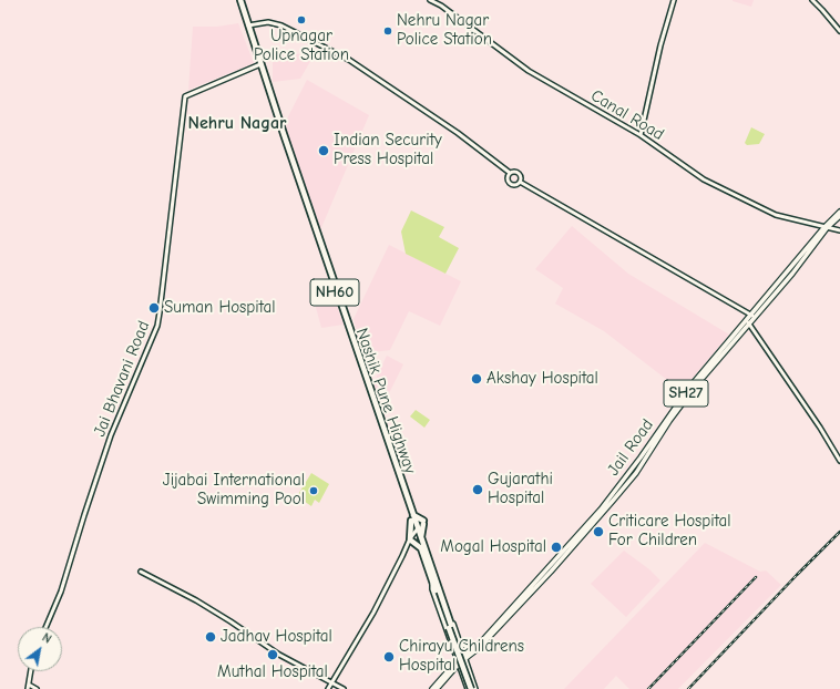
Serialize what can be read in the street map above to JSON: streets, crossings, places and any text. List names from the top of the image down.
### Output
{
  "streets": {
    "highway": ["NH60", "Nashik Pune Highway"],
    "main road": ["SH27", "Jail Road"],
    "street": ["Canal Road", "Jai Bhavani Road"]
  },
  "crossings": [
    ["Canal Road", "Jail Road"],
    ["Jai Bhavani Road", "Nashik Pune Highway"]
  ],
  "districts": ["Nehru Nagar"],
  "places": [
    "Upnagar Police Station",
    "Nehru Nagar Police Station",
    "Indian Security Press Hospital",
    "Suman Hospital",
    "Akshay Hospital",
    "Gujarathi Hospital",
    "Jijabai International Swimming Pool",
    "Criticare Hospital For Children",
    "Mogal Hospital",
    "Jadhav Hospital",
    "Muthal Hospital",
    "Chirayu Childrens Hospital"
  ],
  "north": "top right"
}
